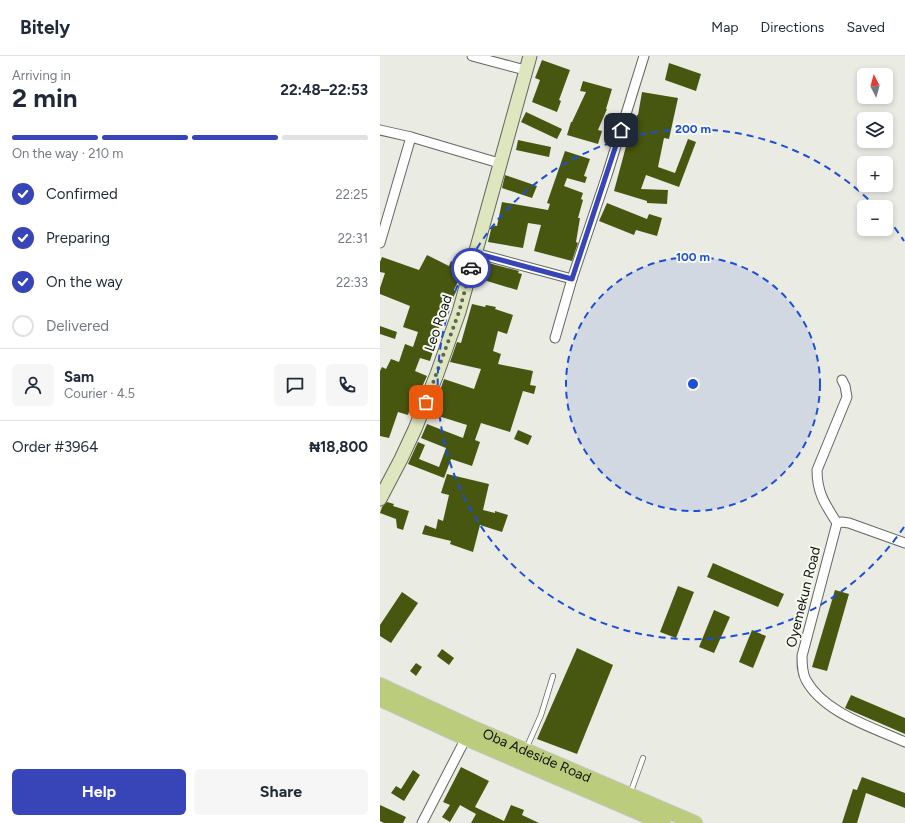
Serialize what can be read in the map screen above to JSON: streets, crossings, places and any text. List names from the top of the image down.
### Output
{
  "streets": {
    "main road": ["Oba Adeside Road"],
    "street": ["Leo Road", "Oyemekun Road"]
  },
  "north": "top",
  "page": {
    "header": "Bitely",
    "nav": ["Map", "Directions", "Saved"],
    "heading": ["2 min", "Arriving in", "22:48–22:53"],
    "panel": [
      "Sam",
      "Courier · 4.5",
      "Order #3964",
      "₦18,800"
    ],
    "map_buttons": ["+", "−"],
    "bar": "On the way · 210 m",
    "list": [
      ["Confirmed", "22:25"],
      ["Preparing", "22:31"],
      ["On the way", "22:33"],
      "Delivered"
    ],
    "buttons": ["Help", "Share"]
  },
  "rings": ["200 m", "100 m"]
}
